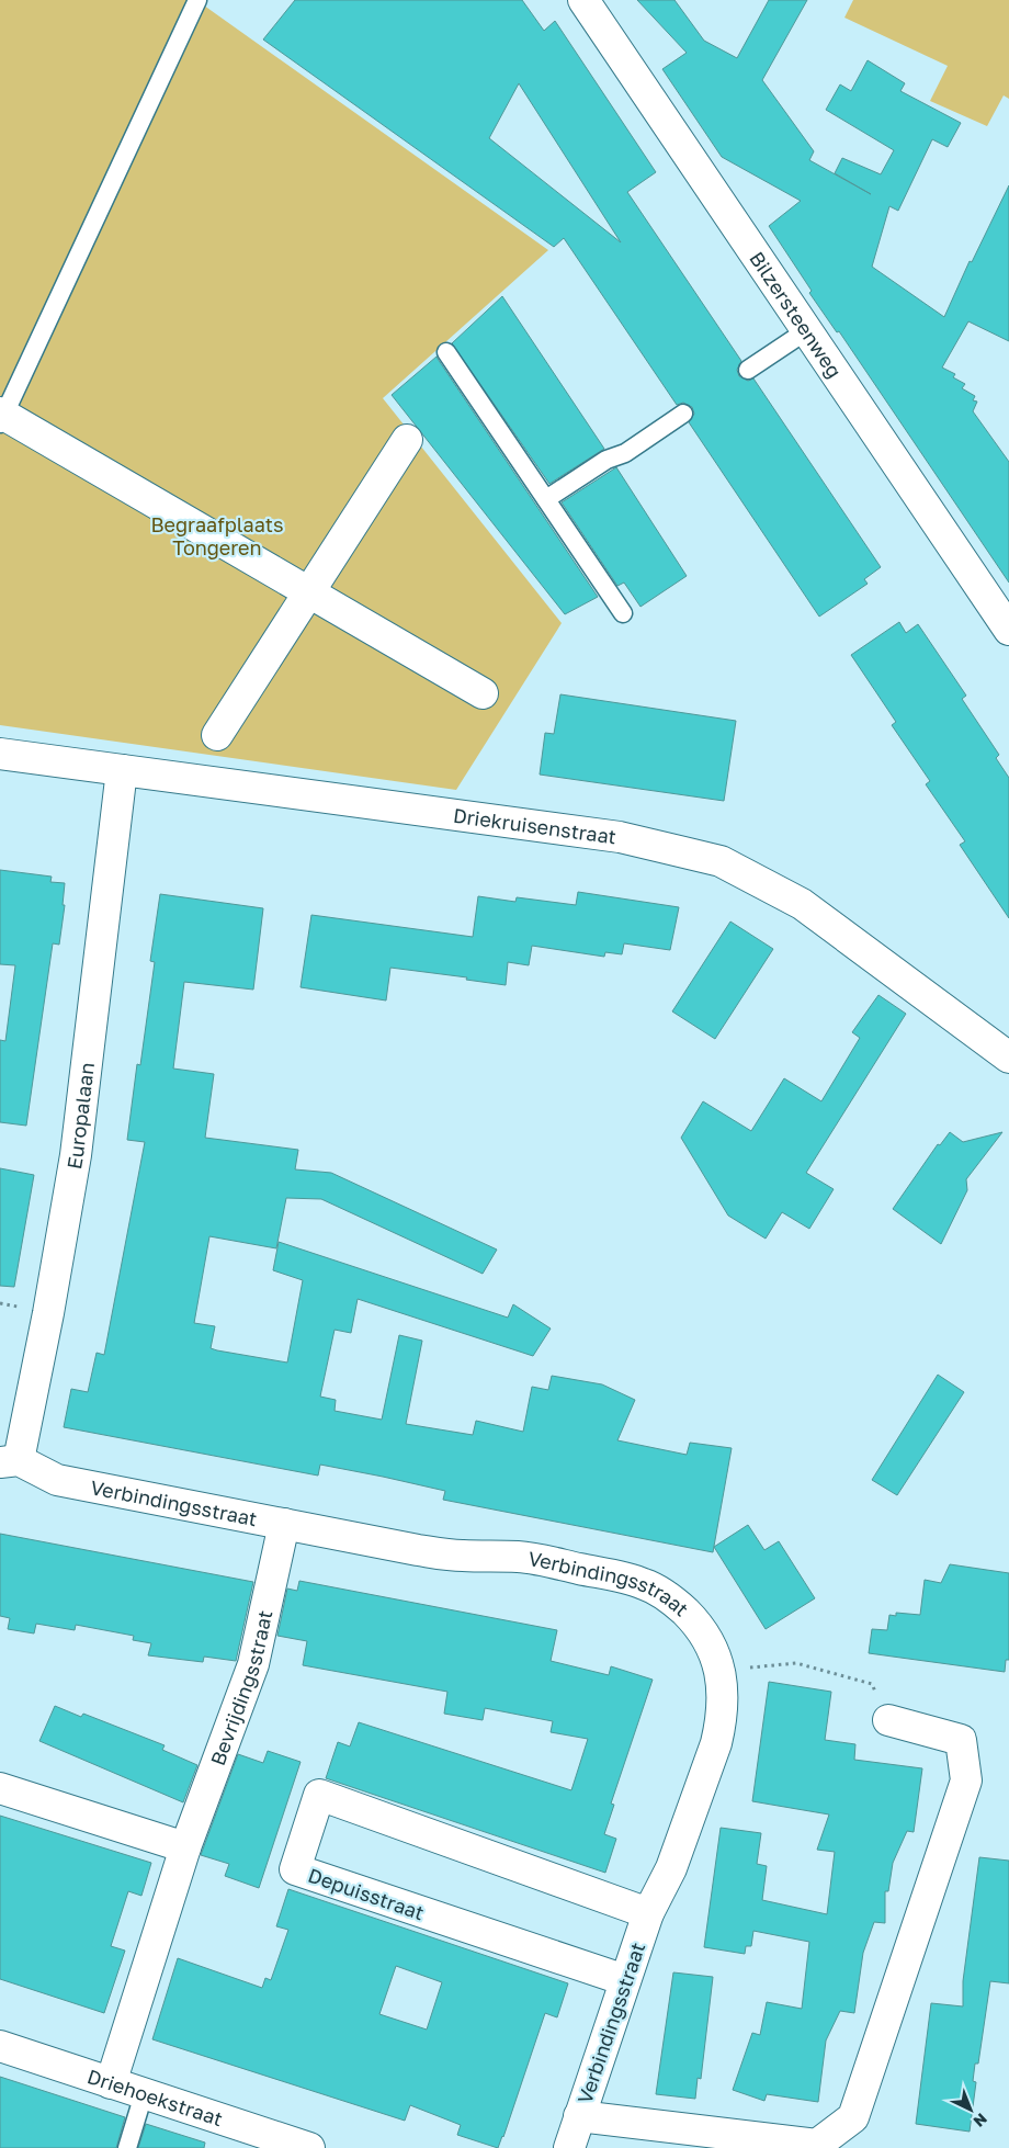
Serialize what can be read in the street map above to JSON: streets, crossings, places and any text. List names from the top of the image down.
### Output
{
  "streets": {
    "street": [
      "Bilzersteenweg",
      "Driekruisenstraat",
      "Europalaan",
      "Verbindingsstraat",
      "Bevrijdingsstraat",
      "Depuisstraat",
      "Driehoekstraat"
    ]
  },
  "crossings": [
    ["Driekruisenstraat", "Europalaan"],
    ["Europalaan", "Verbindingsstraat"],
    ["Verbindingsstraat", "Bevrijdingsstraat"],
    ["Verbindingsstraat", "Depuisstraat"],
    ["Bevrijdingsstraat", "Driehoekstraat"]
  ],
  "parks": ["Begraafplaats Tongeren"],
  "north": "bottom right"
}
